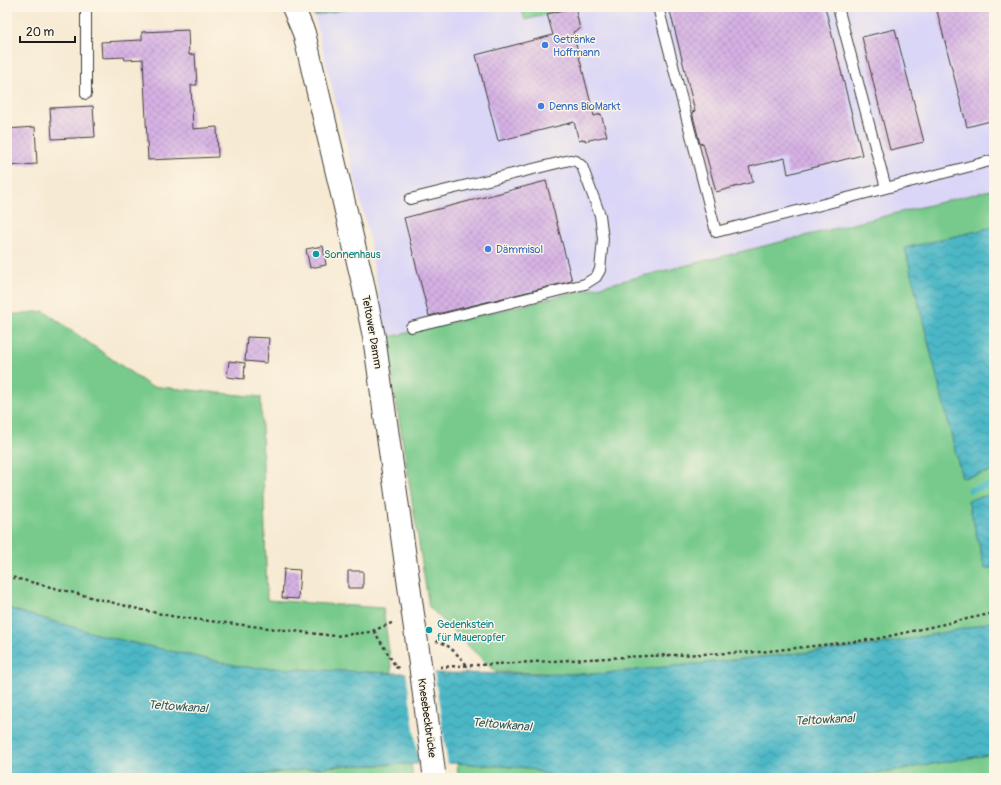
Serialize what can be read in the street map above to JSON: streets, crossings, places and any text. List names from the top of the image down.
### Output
{
  "streets": {
    "main road": ["Teltower Damm", "Knesebeckbrücke"]
  },
  "crossings": [
    ["Teltower Damm", "Knesebeckbrücke"]
  ],
  "water": ["Teltowkanal"],
  "places": [
    "Getränke Hoffmann",
    "Denns BioMarkt",
    "Dämmisol",
    "Sonnenhaus",
    "Gedenkstein für Maueropfer"
  ],
  "scale_bar": "20 m"
}
